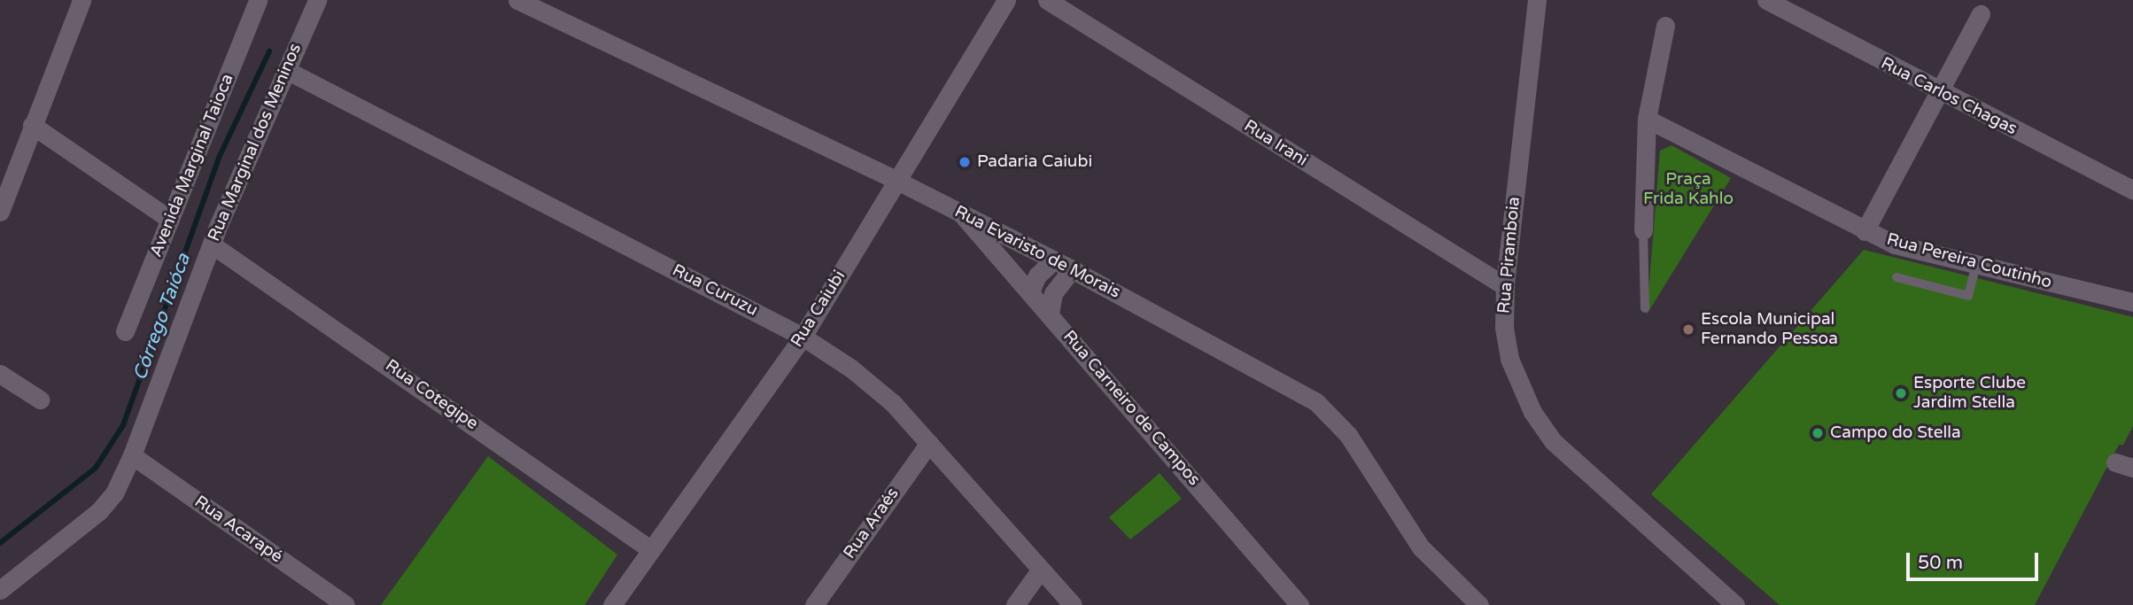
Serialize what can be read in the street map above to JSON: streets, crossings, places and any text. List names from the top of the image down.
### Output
{
  "streets": {
    "street": [
      "Rua Carlos Chagas",
      "Rua Marginal dos Meninos",
      "Rua Irani",
      "Avenida Marginal Taioca",
      "Rua Evaristo de Morais",
      "Rua Piramboia",
      "Rua Pereira Coutinho",
      "Rua Curuzu",
      "Rua Caiubi",
      "Rua Cotegipe",
      "Rua Carneiro de Campos",
      "Rua Araés",
      "Rua Acarapé"
    ]
  },
  "crossings": [
    ["Rua Marginal dos Meninos", "Rua Curuzu"],
    ["Rua Marginal dos Meninos", "Rua Cotegipe"],
    ["Rua Marginal dos Meninos", "Rua Acarapé"],
    ["Rua Irani", "Rua Piramboia"],
    ["Rua Evaristo de Morais", "Rua Caiubi"],
    ["Rua Evaristo de Morais", "Rua Carneiro de Campos"],
    ["Rua Curuzu", "Rua Caiubi"],
    ["Rua Curuzu", "Rua Araés"],
    ["Rua Caiubi", "Rua Cotegipe"]
  ],
  "water": ["Córrego Taióca"],
  "parks": ["Praça Frida Kahlo"],
  "places": [
    "Padaria Caiubi",
    "Escola Municipal Fernando Pessoa",
    "Esporte Clube Jardim Stella",
    "Campo do Stella"
  ],
  "scale_bar": "50 m"
}
